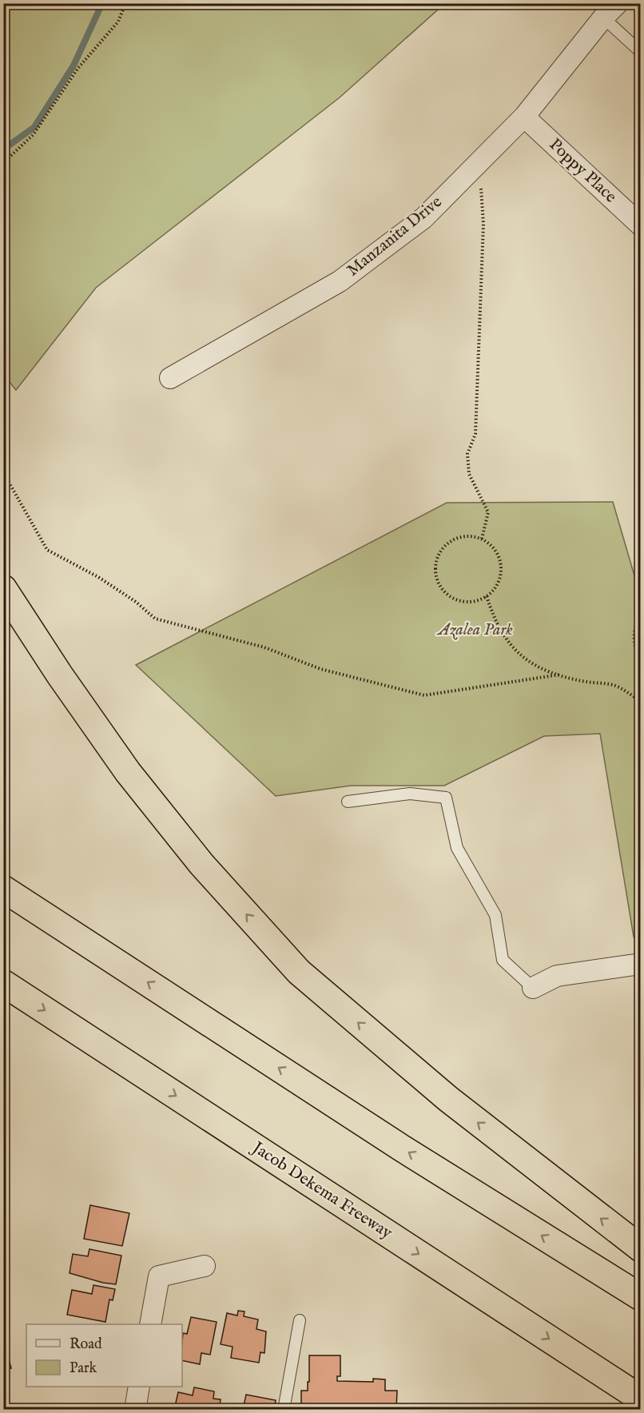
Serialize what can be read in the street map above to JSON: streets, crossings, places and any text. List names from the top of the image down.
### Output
{
  "streets": {
    "highway": ["Jacob Dekema Freeway"],
    "street": ["Poppy Place", "Manzanita Drive"]
  },
  "crossings": [
    ["Poppy Place", "Manzanita Drive"]
  ],
  "parks": ["Azalea Park"],
  "legend": ["Road", "Park"]
}
